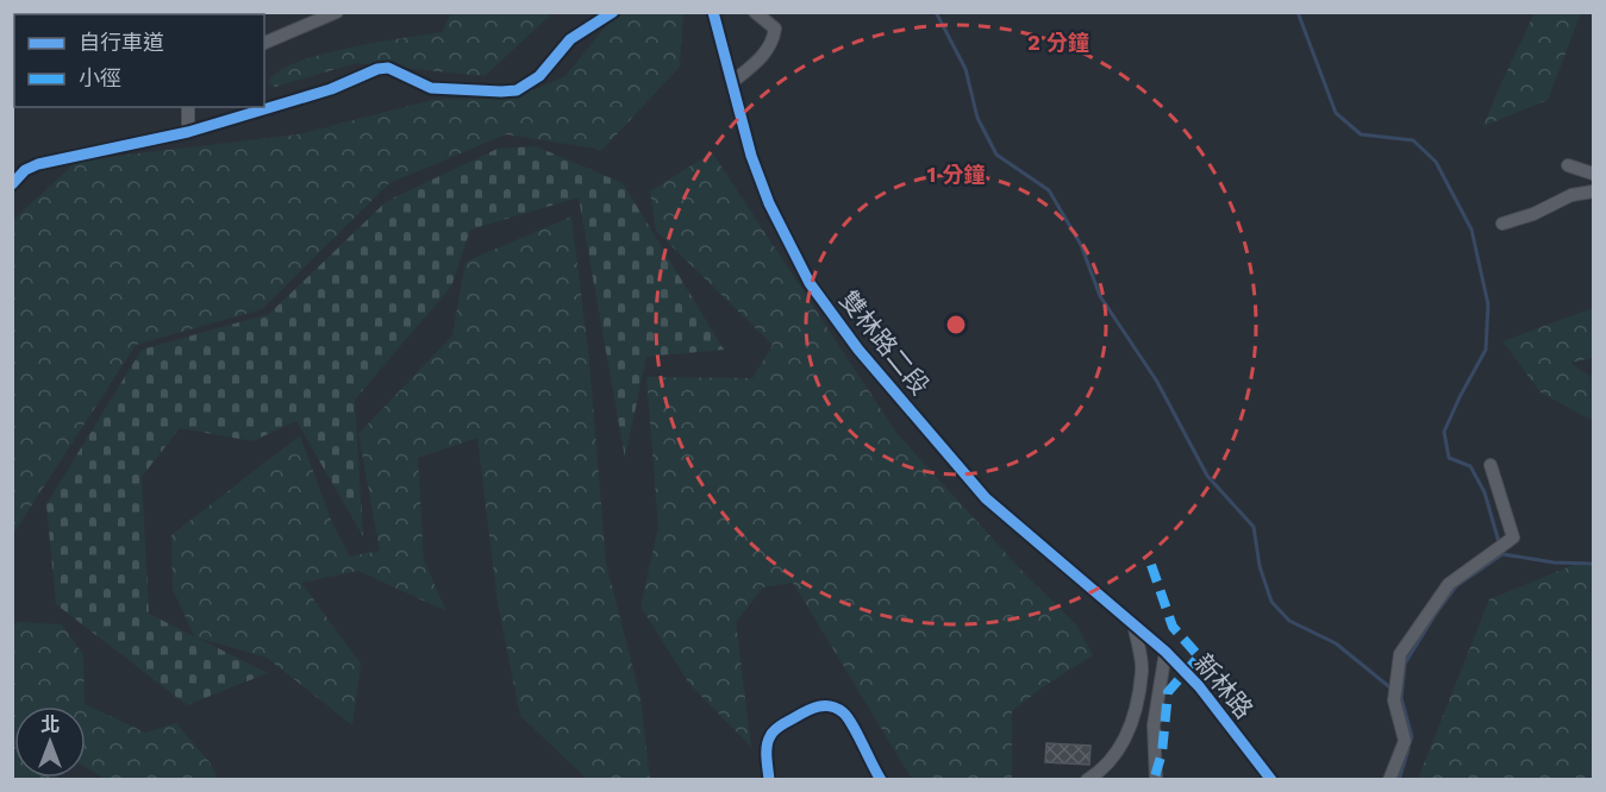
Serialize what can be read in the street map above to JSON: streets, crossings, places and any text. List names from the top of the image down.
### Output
{
  "streets": {
    "street": ["雙林路二段", "新林路"]
  },
  "crossings": [
    ["雙林路二段", "新林路"]
  ],
  "legend": ["自行車道", "小徑"],
  "north": "top",
  "rings": ["2 分鐘", "1 分鐘"]
}
